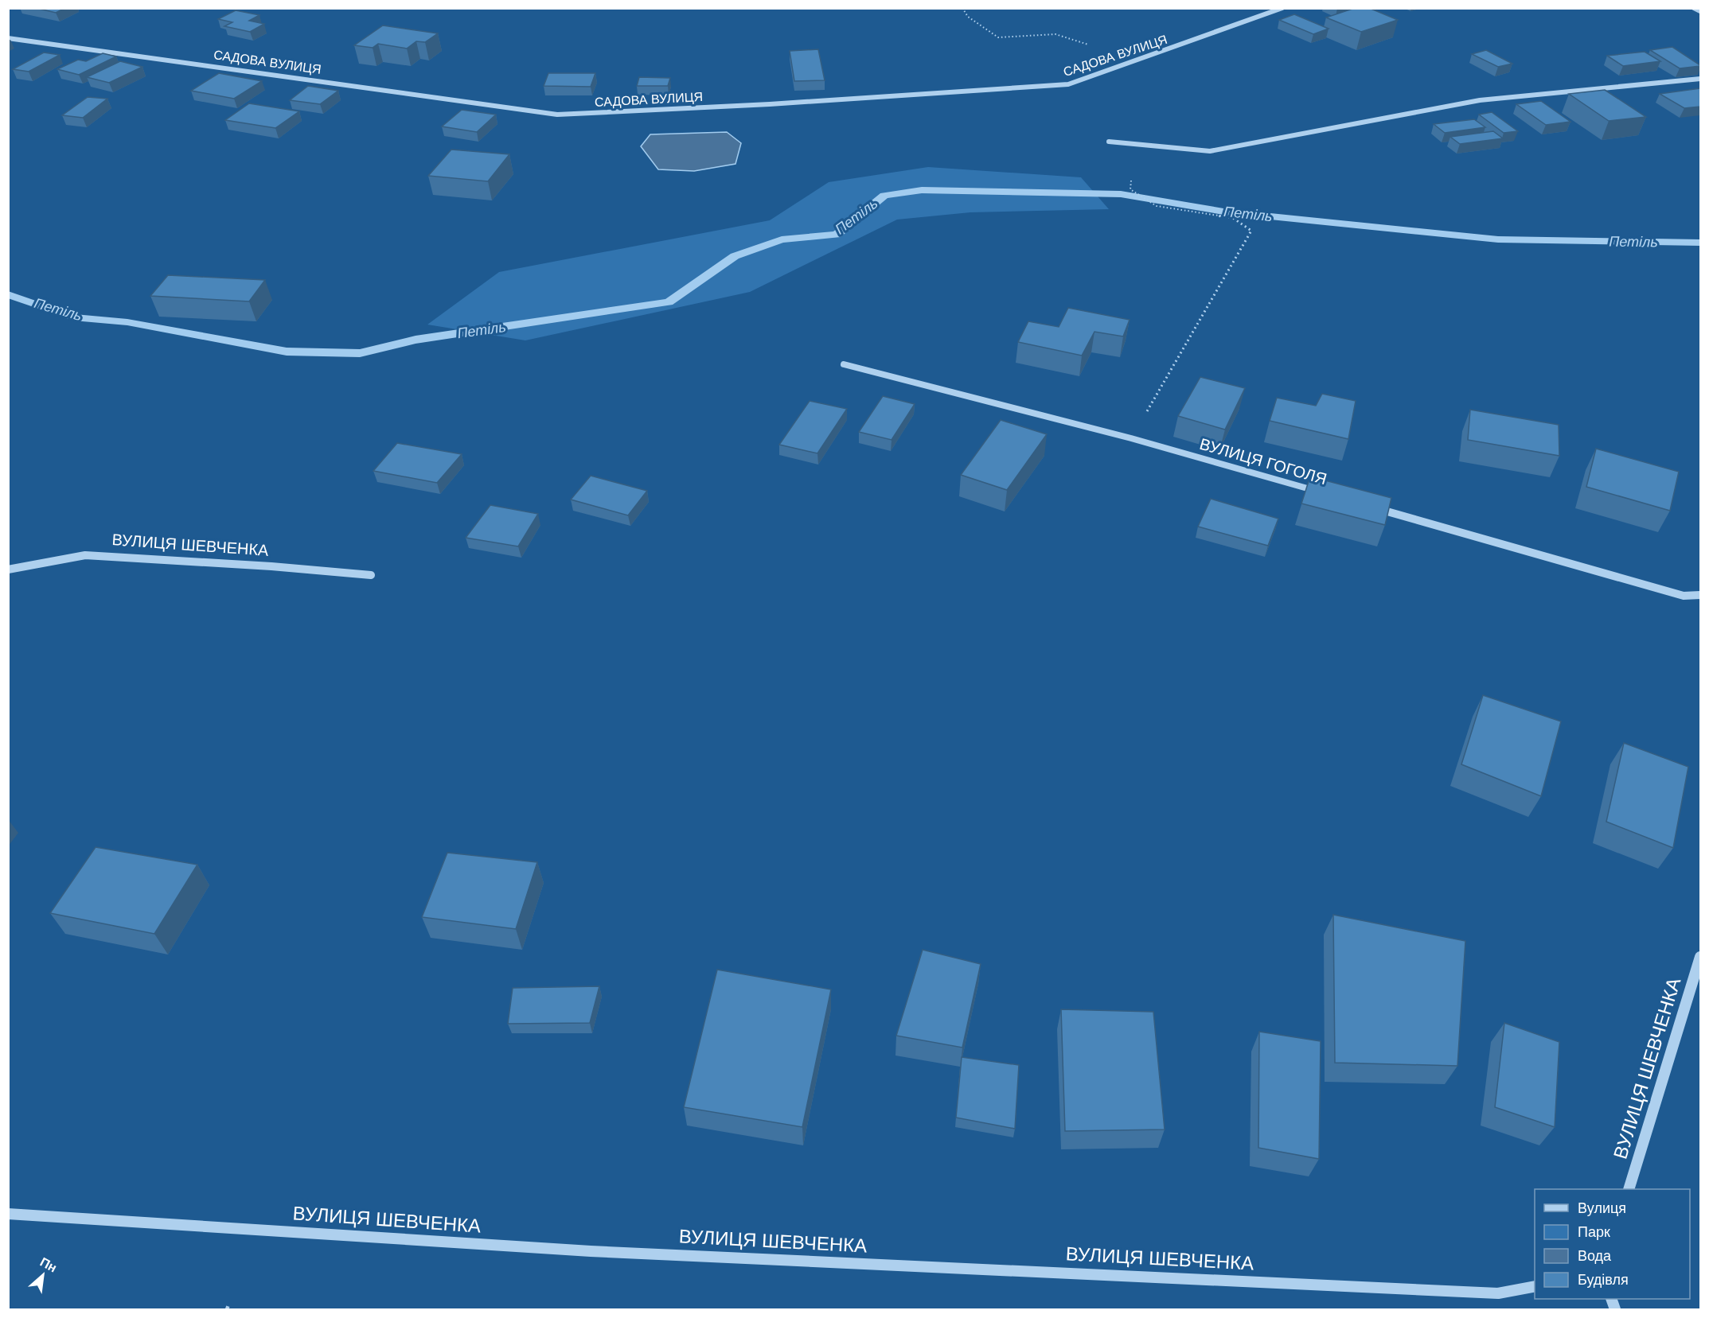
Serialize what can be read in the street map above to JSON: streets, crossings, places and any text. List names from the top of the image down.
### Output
{
  "streets": {
    "street": ["САДОВА ВУЛИЦЯ", "ВУЛИЦЯ ГОГОЛЯ", "ВУЛИЦЯ ШЕВЧЕНКА"]
  },
  "water": ["Петіль"],
  "legend": [
    "Вулиця",
    "Парк",
    "Вода",
    "Будівля"
  ],
  "north": "top right"
}
